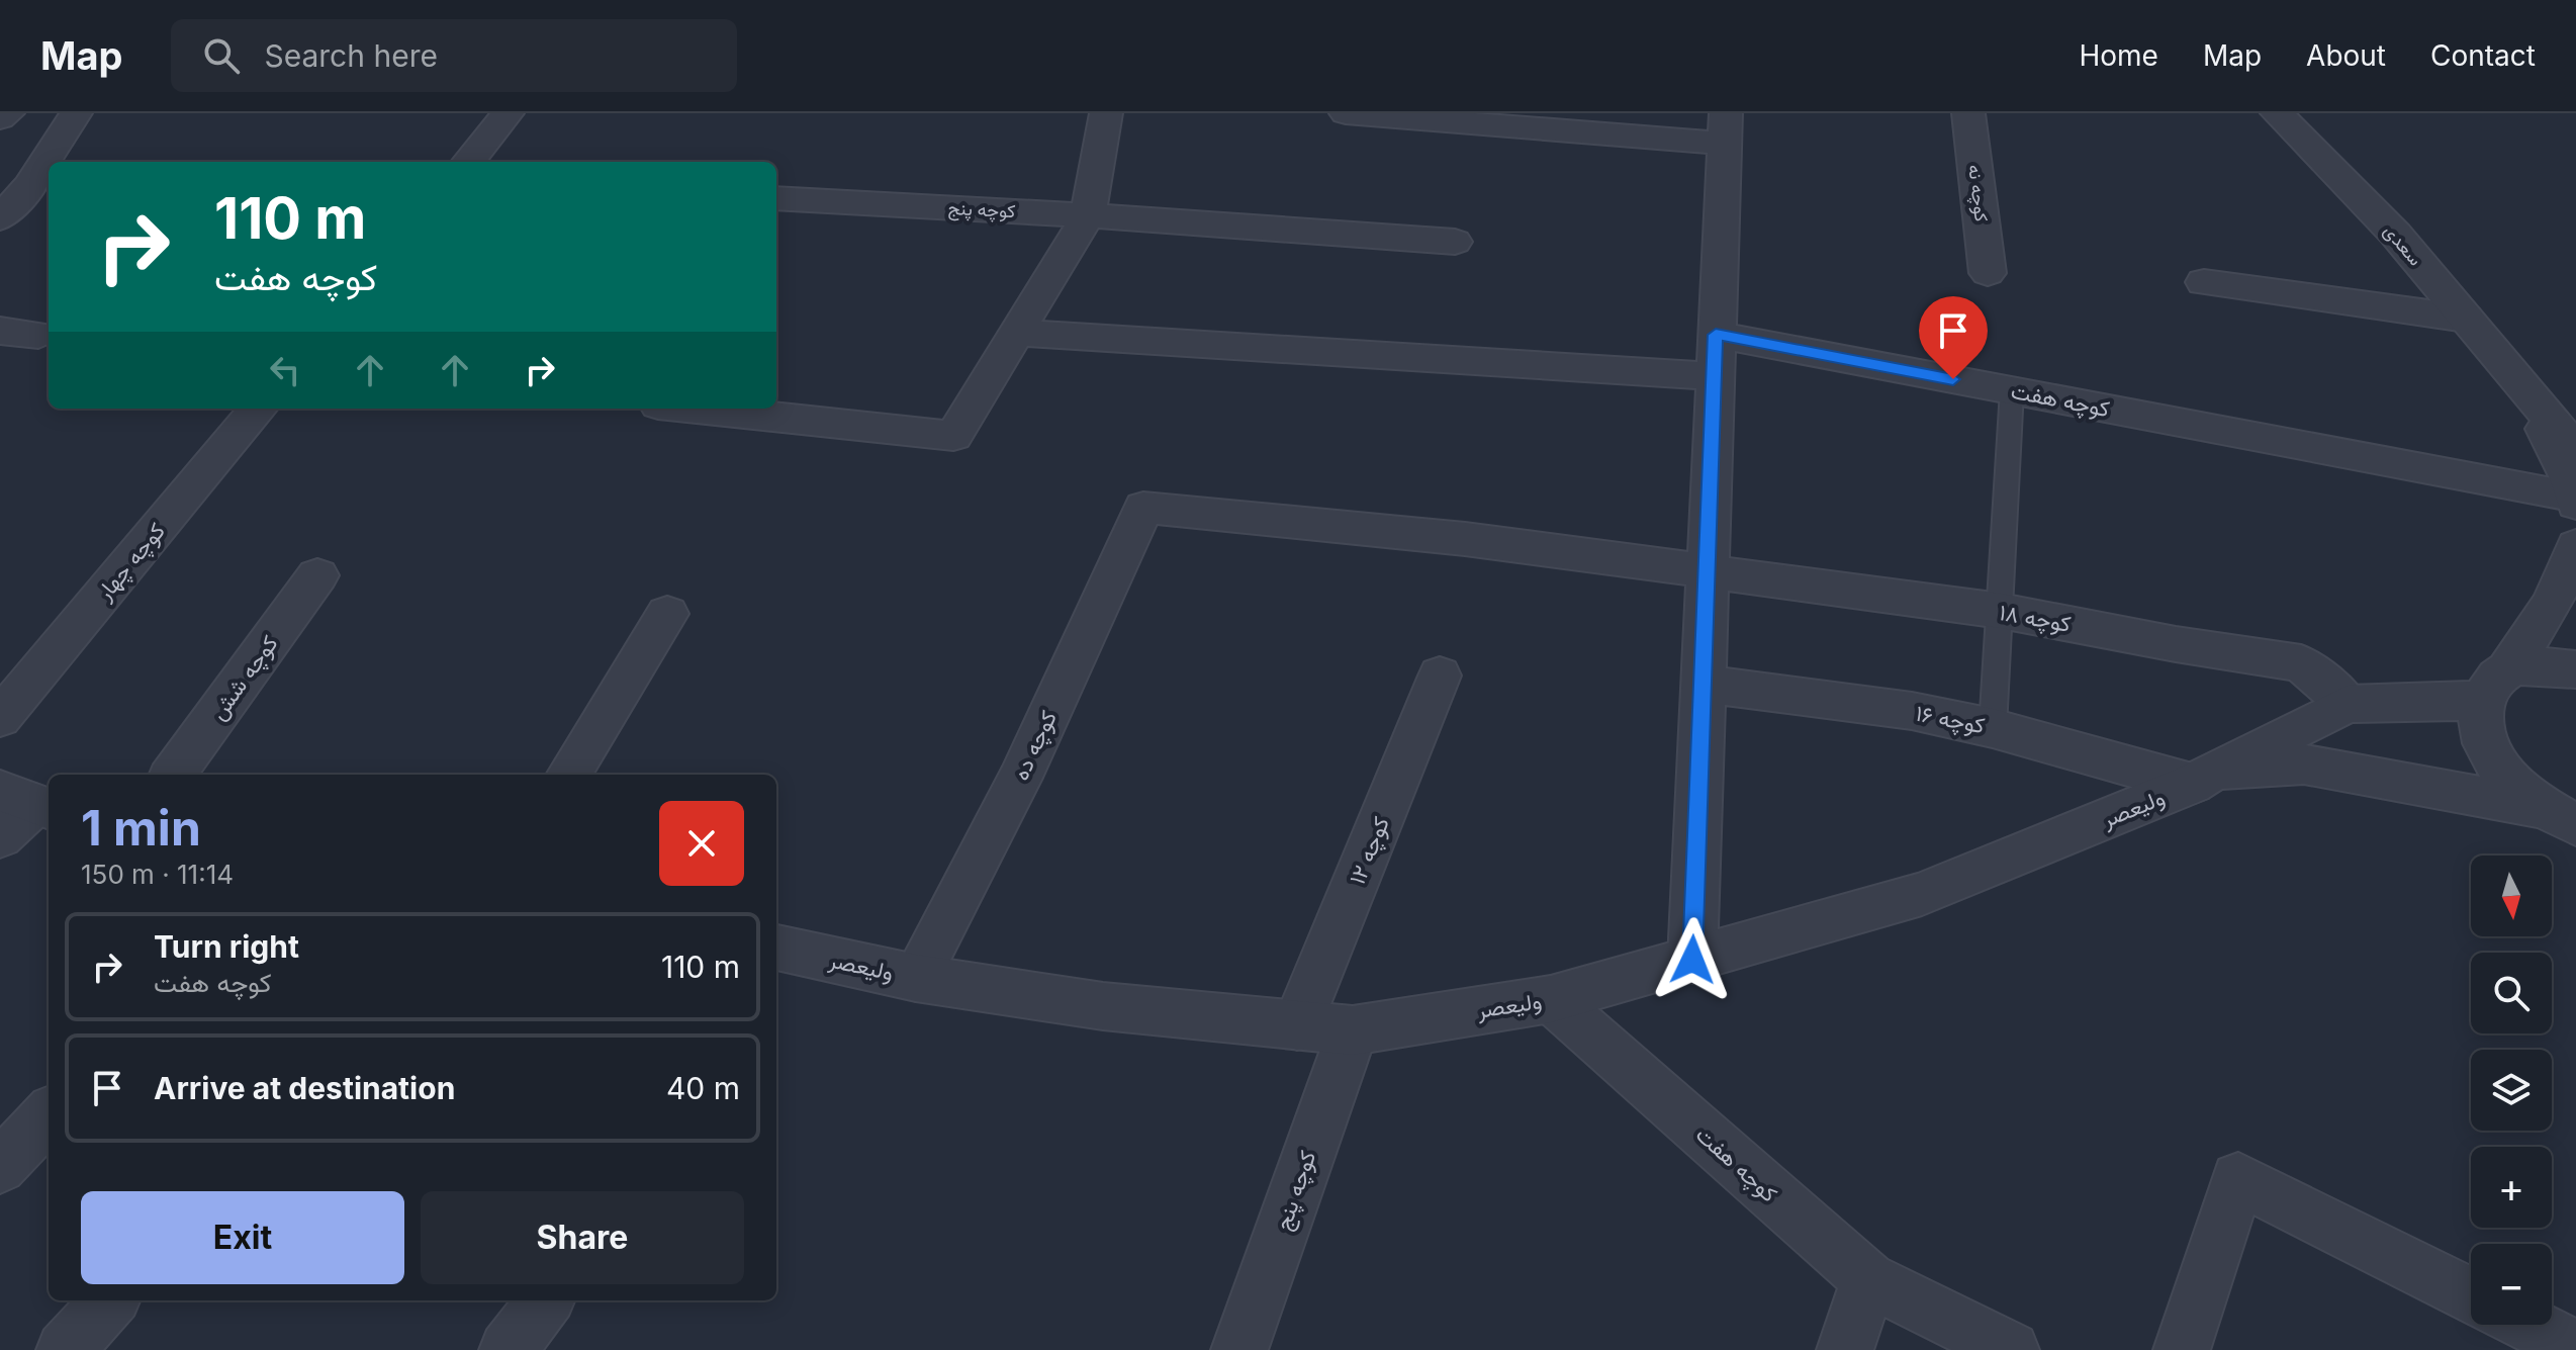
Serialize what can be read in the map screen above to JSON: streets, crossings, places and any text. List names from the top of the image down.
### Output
{
  "streets": {
    "street": [
      "کوچه نه",
      "کوچه پنج",
      "سعدی",
      "کوچه هفت",
      "کوچه چهار",
      "کوچه ۱۸",
      "کوچه شش",
      "کوچه ۱۶",
      "کوچه ده",
      "ولیعصر",
      "کوچه ۱۲"
    ]
  },
  "crossings": [
    ["کوچه پنج", "ولیعصر"],
    ["کوچه هفت", "ولیعصر"],
    ["کوچه ۱۸", "کوچه ده"],
    ["کوچه ۱۸", "ولیعصر"],
    ["کوچه ۱۶", "ولیعصر"],
    ["کوچه ده", "ولیعصر"],
    ["ولیعصر", "کوچه ۱۲"]
  ],
  "north": "bottom",
  "page": {
    "header": "Map",
    "search": "Search here",
    "nav": [
      "Home",
      "Map",
      "About",
      "Contact"
    ],
    "turn": ["110 m", "کوچه هفت"],
    "heading": ["1 min", "150 m · 11:14"],
    "map_buttons": ["+", "−"],
    "list": [
      {
        "name": "Turn right",
        "note": "کوچه هفت",
        "value": "110 m"
      },
      {
        "name": "Arrive at destination",
        "value": "40 m"
      }
    ],
    "buttons": ["Exit", "Share"]
  }
}
